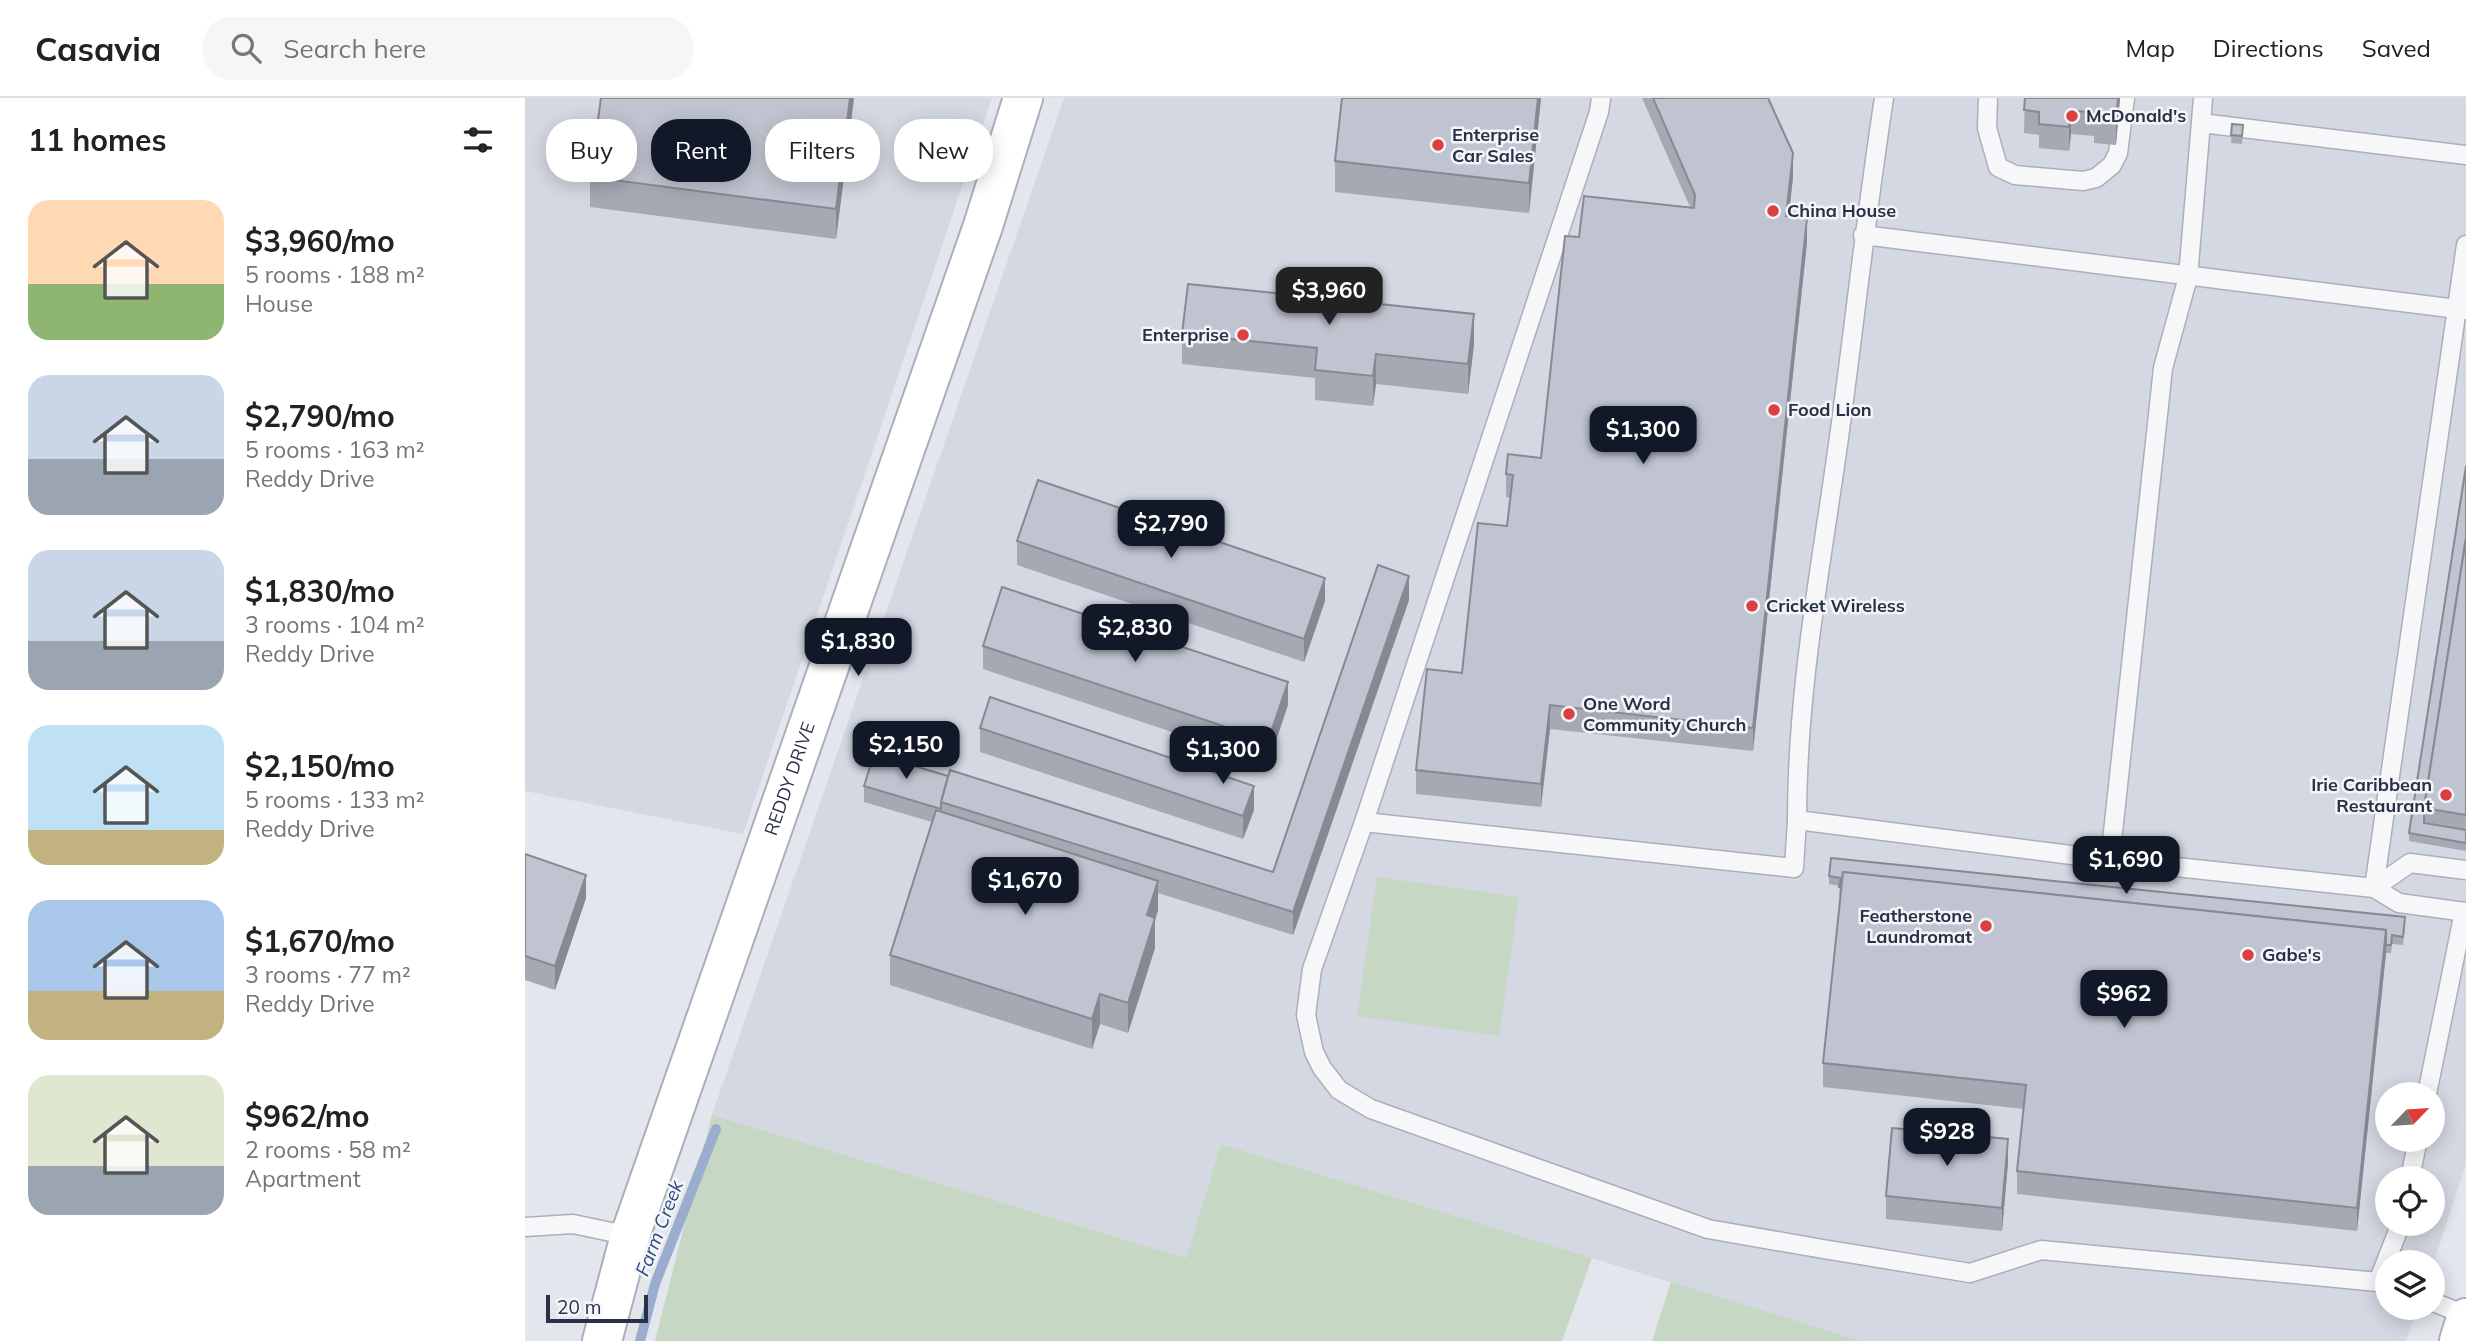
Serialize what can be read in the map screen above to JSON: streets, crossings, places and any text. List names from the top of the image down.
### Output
{
  "streets": {
    "street": ["REDDY DRIVE"]
  },
  "water": ["Farm Creek"],
  "places": [
    "McDonald's",
    "Enterprise Car Sales",
    "China House",
    "Enterprise",
    "Food Lion",
    "Cricket Wireless",
    "One Word Community Church",
    "Irie Caribbean Restaurant",
    "Featherstone Laundromat",
    "Gabe's"
  ],
  "scale_bar": "20 m",
  "north": "top right",
  "page": {
    "header": "Casavia",
    "search": "Search here",
    "nav": ["Map", "Directions", "Saved"],
    "heading": "11 homes",
    "chip": [
      "Buy",
      "Rent",
      "Filters",
      "New"
    ],
    "list": [
      {
        "name": "$3,960/mo",
        "note": "5 rooms · 188 m² · House"
      },
      {
        "name": "$2,790/mo",
        "note": "5 rooms · 163 m² · Reddy Drive"
      },
      {
        "name": "$1,830/mo",
        "note": "3 rooms · 104 m² · Reddy Drive"
      },
      {
        "name": "$2,150/mo",
        "note": "5 rooms · 133 m² · Reddy Drive"
      },
      {
        "name": "$1,670/mo",
        "note": "3 rooms · 77 m² · Reddy Drive"
      },
      {
        "name": "$962/mo",
        "note": "2 rooms · 58 m² · Apartment"
      }
    ],
    "price": [
      "$3,960",
      "$1,300",
      "$2,790",
      "$2,830",
      "$1,830",
      "$2,150",
      "$1,300",
      "$1,690",
      "$1,670",
      "$962",
      "$928"
    ],
    "scale": "20 m"
  }
}
